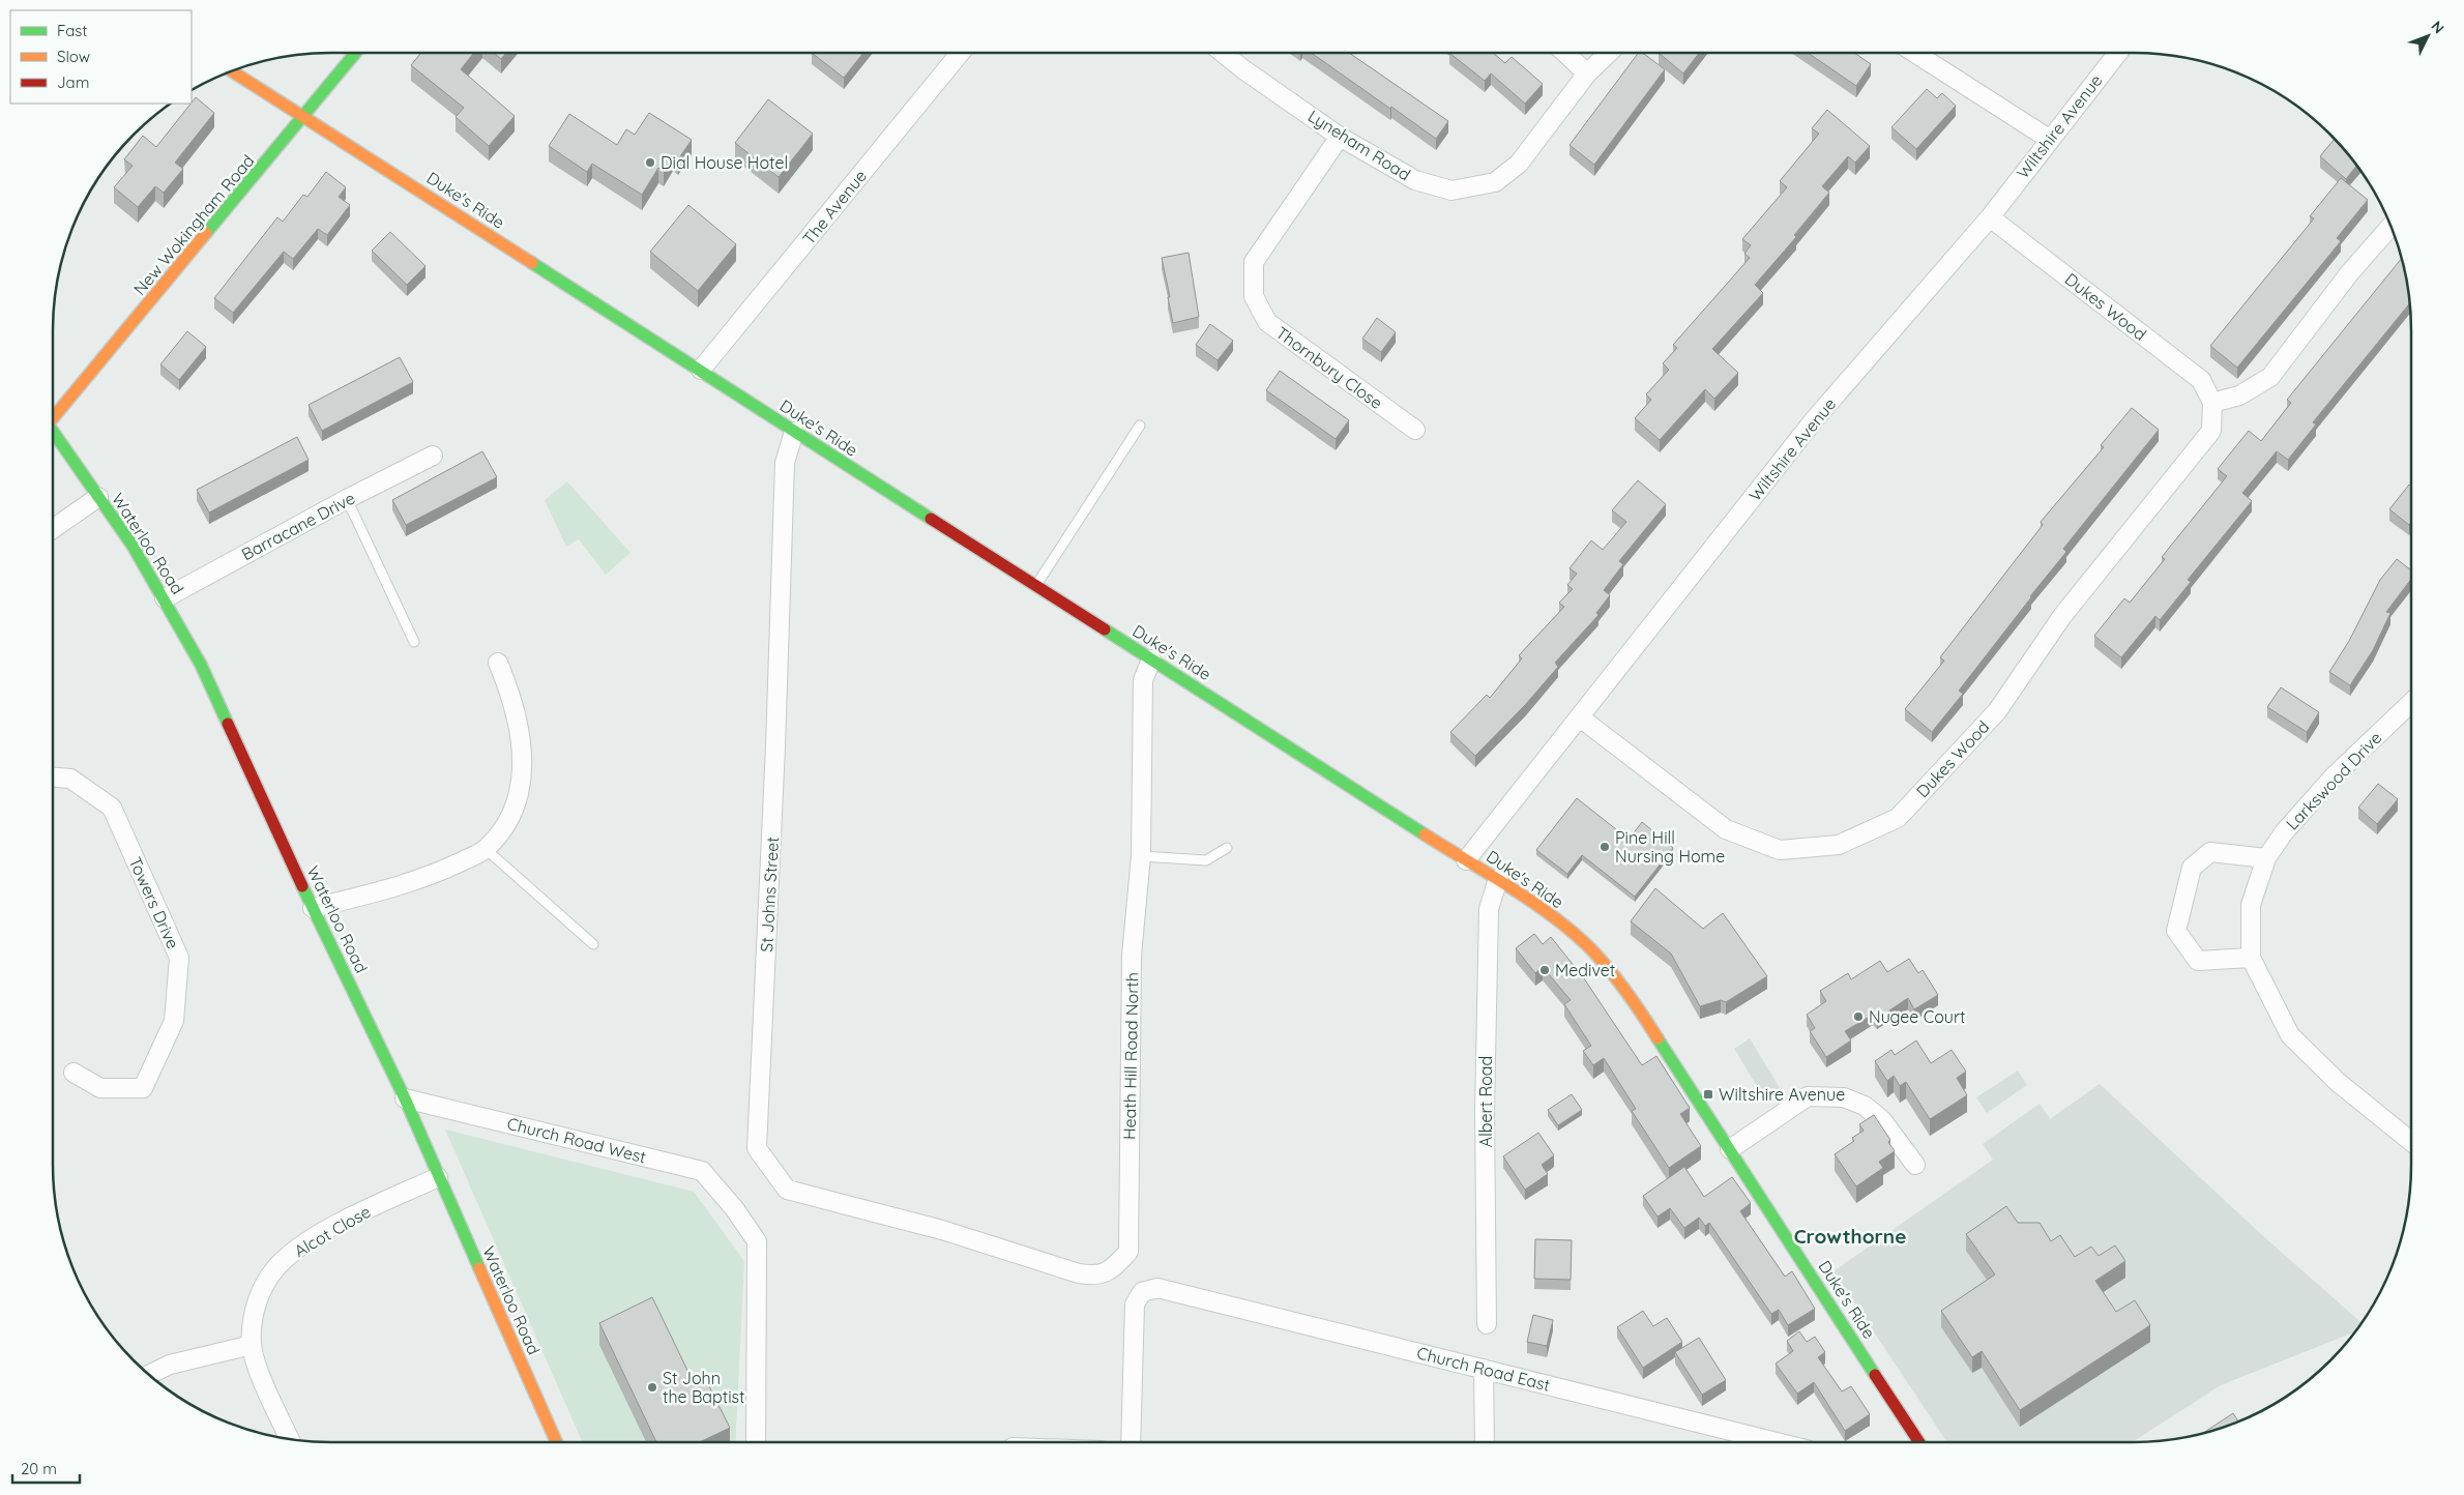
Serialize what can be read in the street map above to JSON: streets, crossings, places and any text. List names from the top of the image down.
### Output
{
  "streets": {
    "main road": ["Duke's Ride", "New Wokingham Road", "Waterloo Road"],
    "street": [
      "Wiltshire Avenue",
      "Lyneham Road",
      "The Avenue",
      "Dukes Wood",
      "Thornbury Close",
      "Barracane Drive",
      "Larkswood Drive",
      "St Johns Street",
      "Towers Drive",
      "Heath Hill Road North",
      "Albert Road",
      "Church Road West",
      "Alcot Close",
      "Church Road East"
    ]
  },
  "crossings": [
    ["Wiltshire Avenue", "Duke's Ride"],
    ["Wiltshire Avenue", "Dukes Wood"],
    ["Lyneham Road", "Thornbury Close"],
    ["Duke's Ride", "The Avenue"],
    ["Duke's Ride", "New Wokingham Road"],
    ["Duke's Ride", "St Johns Street"],
    ["Duke's Ride", "Heath Hill Road North"],
    ["Duke's Ride", "Albert Road"],
    ["Barracane Drive", "Waterloo Road"],
    ["Waterloo Road", "Church Road West"],
    ["Waterloo Road", "Alcot Close"],
    ["St Johns Street", "Heath Hill Road North"]
  ],
  "districts": ["Crowthorne"],
  "places": {
    "other": [
      "Dial House Hotel",
      "Pine Hill Nursing Home",
      "Medivet",
      "Nugee Court",
      "St John the Baptist"
    ],
    "transit": ["Wiltshire Avenue"]
  },
  "legend": ["Fast", "Slow", "Jam"],
  "scale_bar": "20 m",
  "north": "top right"
}
